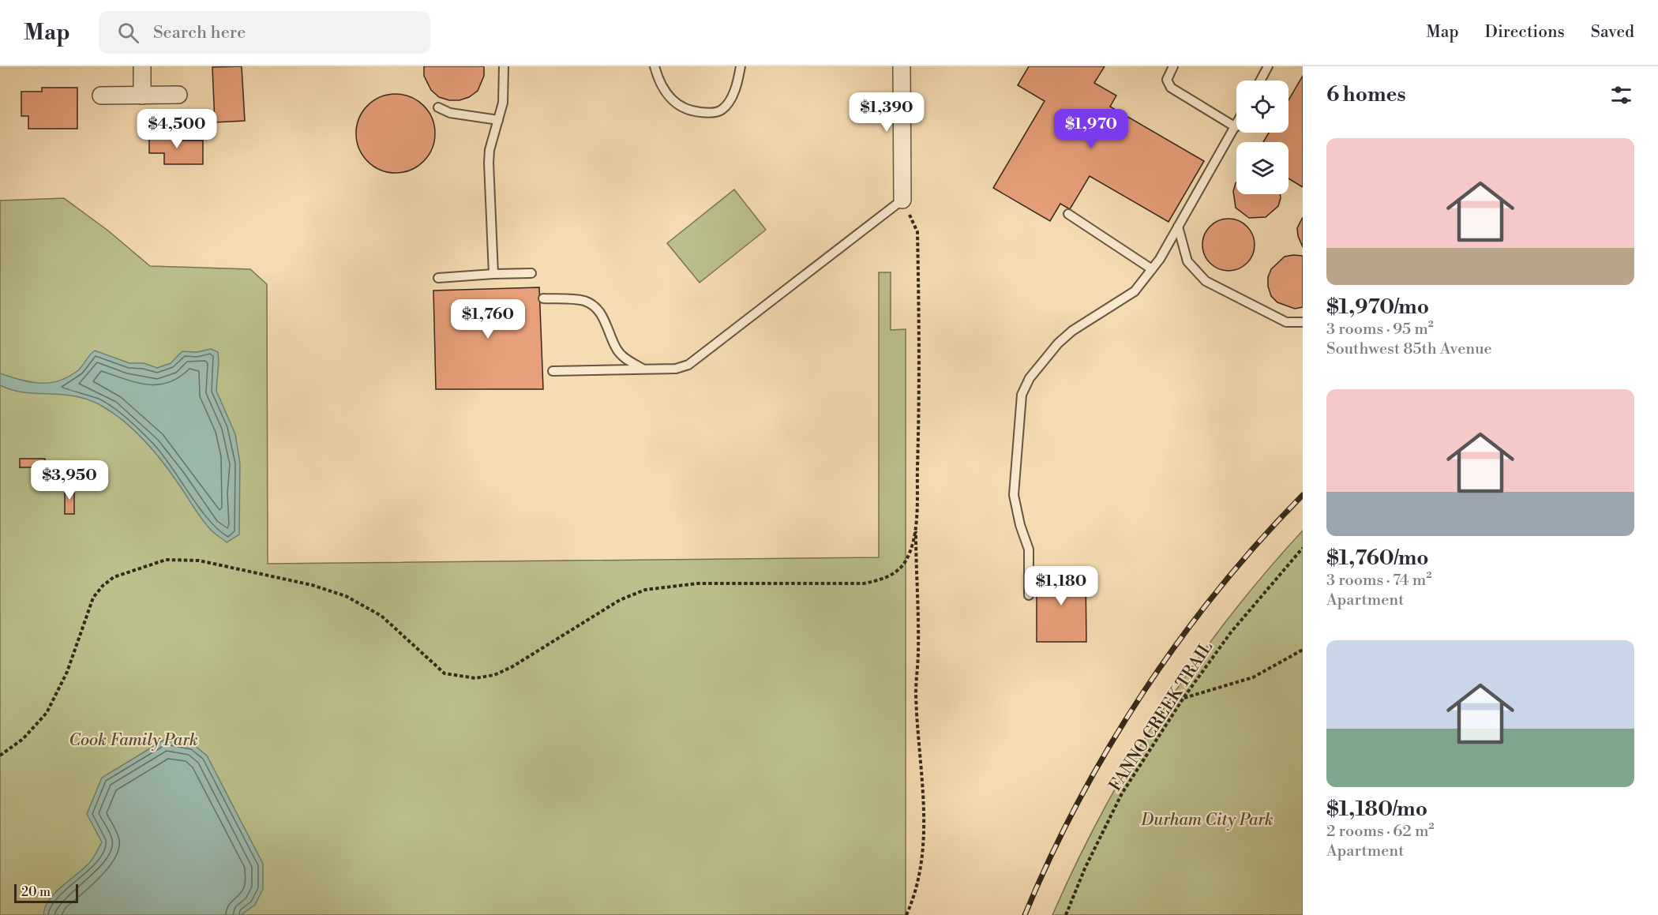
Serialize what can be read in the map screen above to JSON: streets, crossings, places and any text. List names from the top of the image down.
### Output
{
  "streets": {
    "path": ["FANNO CREEK TRAIL"]
  },
  "parks": ["Cook Family Park", "Durham City Park"],
  "scale_bar": "20 m",
  "page": {
    "header": "Map",
    "search": "Search here",
    "nav": ["Map", "Directions", "Saved"],
    "heading": "6 homes",
    "price": [
      "$1,390",
      "$4,500",
      "$1,970",
      "$1,760",
      "$3,950",
      "$1,180"
    ],
    "list": [
      {
        "name": "$1,970/mo",
        "note": "3 rooms · 95 m² · Southwest 85th Avenue"
      },
      {
        "name": "$1,760/mo",
        "note": "3 rooms · 74 m² · Apartment"
      },
      {
        "name": "$1,180/mo",
        "note": "2 rooms · 62 m² · Apartment"
      }
    ],
    "scale": "20 m"
  }
}
